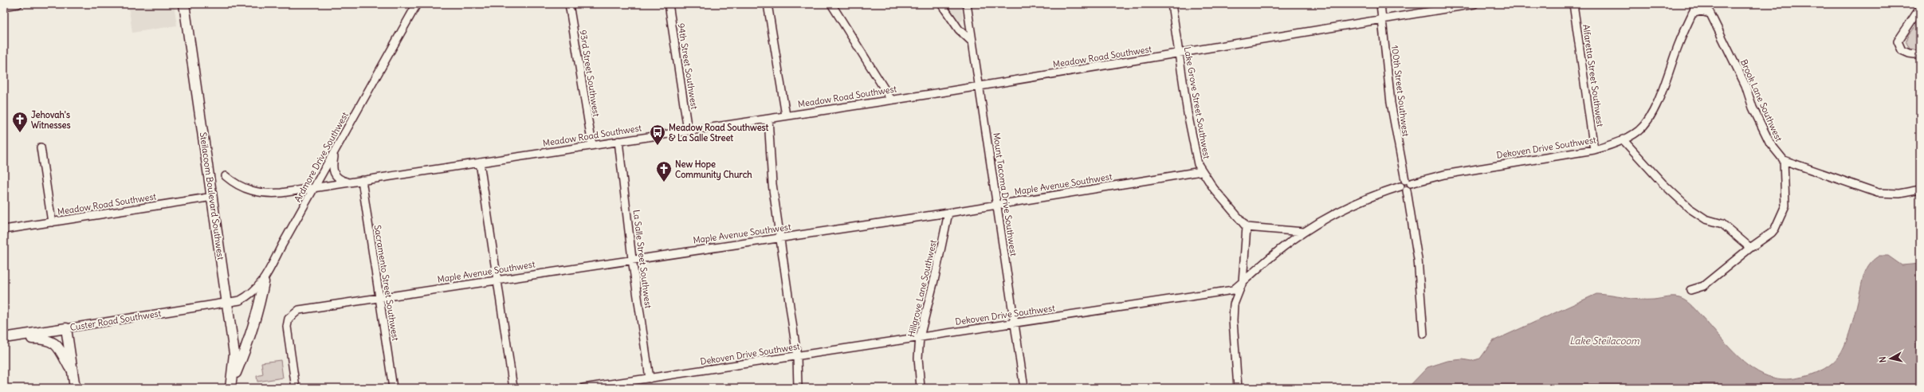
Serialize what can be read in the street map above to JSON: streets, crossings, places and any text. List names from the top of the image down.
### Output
{
  "streets": {
    "main road": ["Steilacoom Boulevard Southwest", "Custer Road Southwest"],
    "street": [
      "Meadow Road Southwest",
      "94th Street Southwest",
      "93rd Street Southwest",
      "Alfaretta Street Southwest",
      "100th Street Southwest",
      "Brook Lane Southwest",
      "Lake Grove Street Southwest",
      "Dekoven Drive Southwest",
      "Ardmore Drive Southwest",
      "Maple Avenue Southwest",
      "Mount Tacoma Drive Southwest",
      "La Salle Street Southwest",
      "Sacramento Street Southwest",
      "Hillgrove Lane Southwest"
    ]
  },
  "crossings": [
    ["Meadow Road Southwest", "94th Street Southwest"],
    ["Meadow Road Southwest", "93rd Street Southwest"],
    ["Meadow Road Southwest", "100th Street Southwest"],
    ["Meadow Road Southwest", "Lake Grove Street Southwest"],
    ["Meadow Road Southwest", "Ardmore Drive Southwest"],
    ["Meadow Road Southwest", "Mount Tacoma Drive Southwest"],
    ["Meadow Road Southwest", "Steilacoom Boulevard Southwest"],
    ["Meadow Road Southwest", "La Salle Street Southwest"],
    ["Meadow Road Southwest", "Sacramento Street Southwest"],
    ["Alfaretta Street Southwest", "Dekoven Drive Southwest"],
    ["100th Street Southwest", "Dekoven Drive Southwest"],
    ["Lake Grove Street Southwest", "Maple Avenue Southwest"],
    ["Dekoven Drive Southwest", "Mount Tacoma Drive Southwest"],
    ["Dekoven Drive Southwest", "La Salle Street Southwest"],
    ["Dekoven Drive Southwest", "Hillgrove Lane Southwest"],
    ["Ardmore Drive Southwest", "Steilacoom Boulevard Southwest"],
    ["Ardmore Drive Southwest", "Custer Road Southwest"],
    ["Maple Avenue Southwest", "Mount Tacoma Drive Southwest"],
    ["Maple Avenue Southwest", "La Salle Street Southwest"],
    ["Maple Avenue Southwest", "Sacramento Street Southwest"],
    ["Maple Avenue Southwest", "Hillgrove Lane Southwest"],
    ["Steilacoom Boulevard Southwest", "Custer Road Southwest"]
  ],
  "water": ["Lake Steilacoom"],
  "places": {
    "church": ["Jehovah's Witnesses", "New Hope Community Church"],
    "bus stop": ["Meadow Road Southwest & La Salle Street"]
  },
  "north": "left"
}
